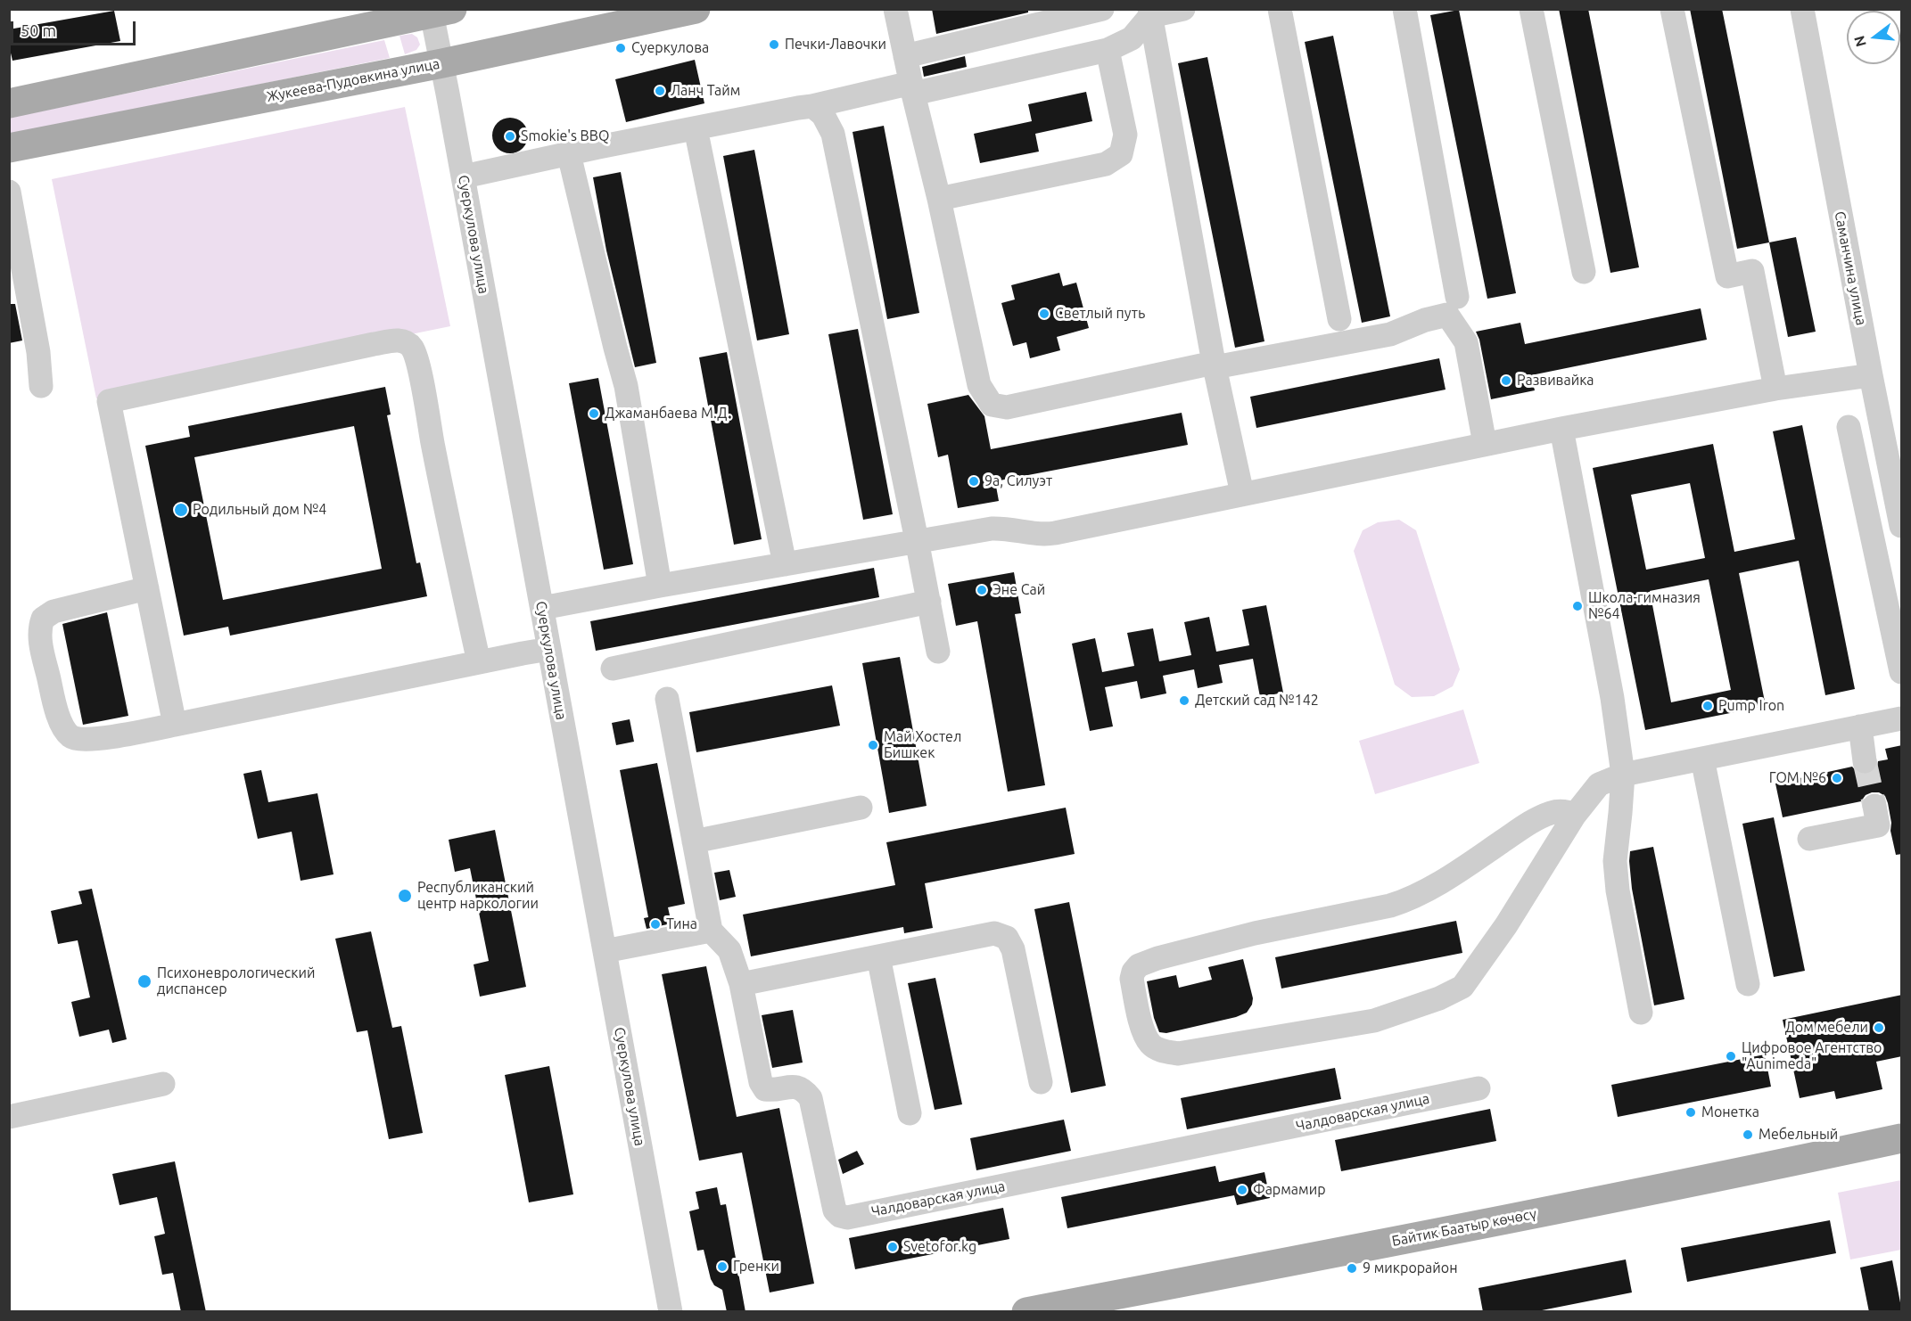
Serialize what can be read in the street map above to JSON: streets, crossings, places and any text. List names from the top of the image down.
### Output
{
  "streets": {
    "main road": ["Жукеева-Пудовкина улица", "Байтик Баатыр көчөсү"],
    "street": ["Суеркулова улица", "Саманчина улица", "Чалдоварская улица"]
  },
  "crossings": [
    ["Жукеева-Пудовкина улица", "Суеркулова улица"]
  ],
  "places": [
    "Печки-Лавочки",
    "Суеркулова",
    "Ланч Тайм",
    "Smokie's BBQ",
    "Светлый путь",
    "Развивайка",
    "Джаманбаева М.Д.",
    "9а, Силуэт",
    "Родильный дом №4",
    "Эне Сай",
    "Школа-гимназия №64",
    "Детский сад №142",
    "Pump Iron",
    "Май Хостел Бишкек",
    "ГОМ №6",
    "Республиканский центр наркологии",
    "Тина",
    "Психоневрологический диспансер",
    "Дом мебели",
    "Цифровое Агентство \"Aunimeda\"",
    "Монетка",
    "Мебельный",
    "Фармамир",
    "Svetofor.kg",
    "Гренки",
    "9 микрорайон"
  ],
  "scale_bar": "50 m",
  "north": "left"
}
